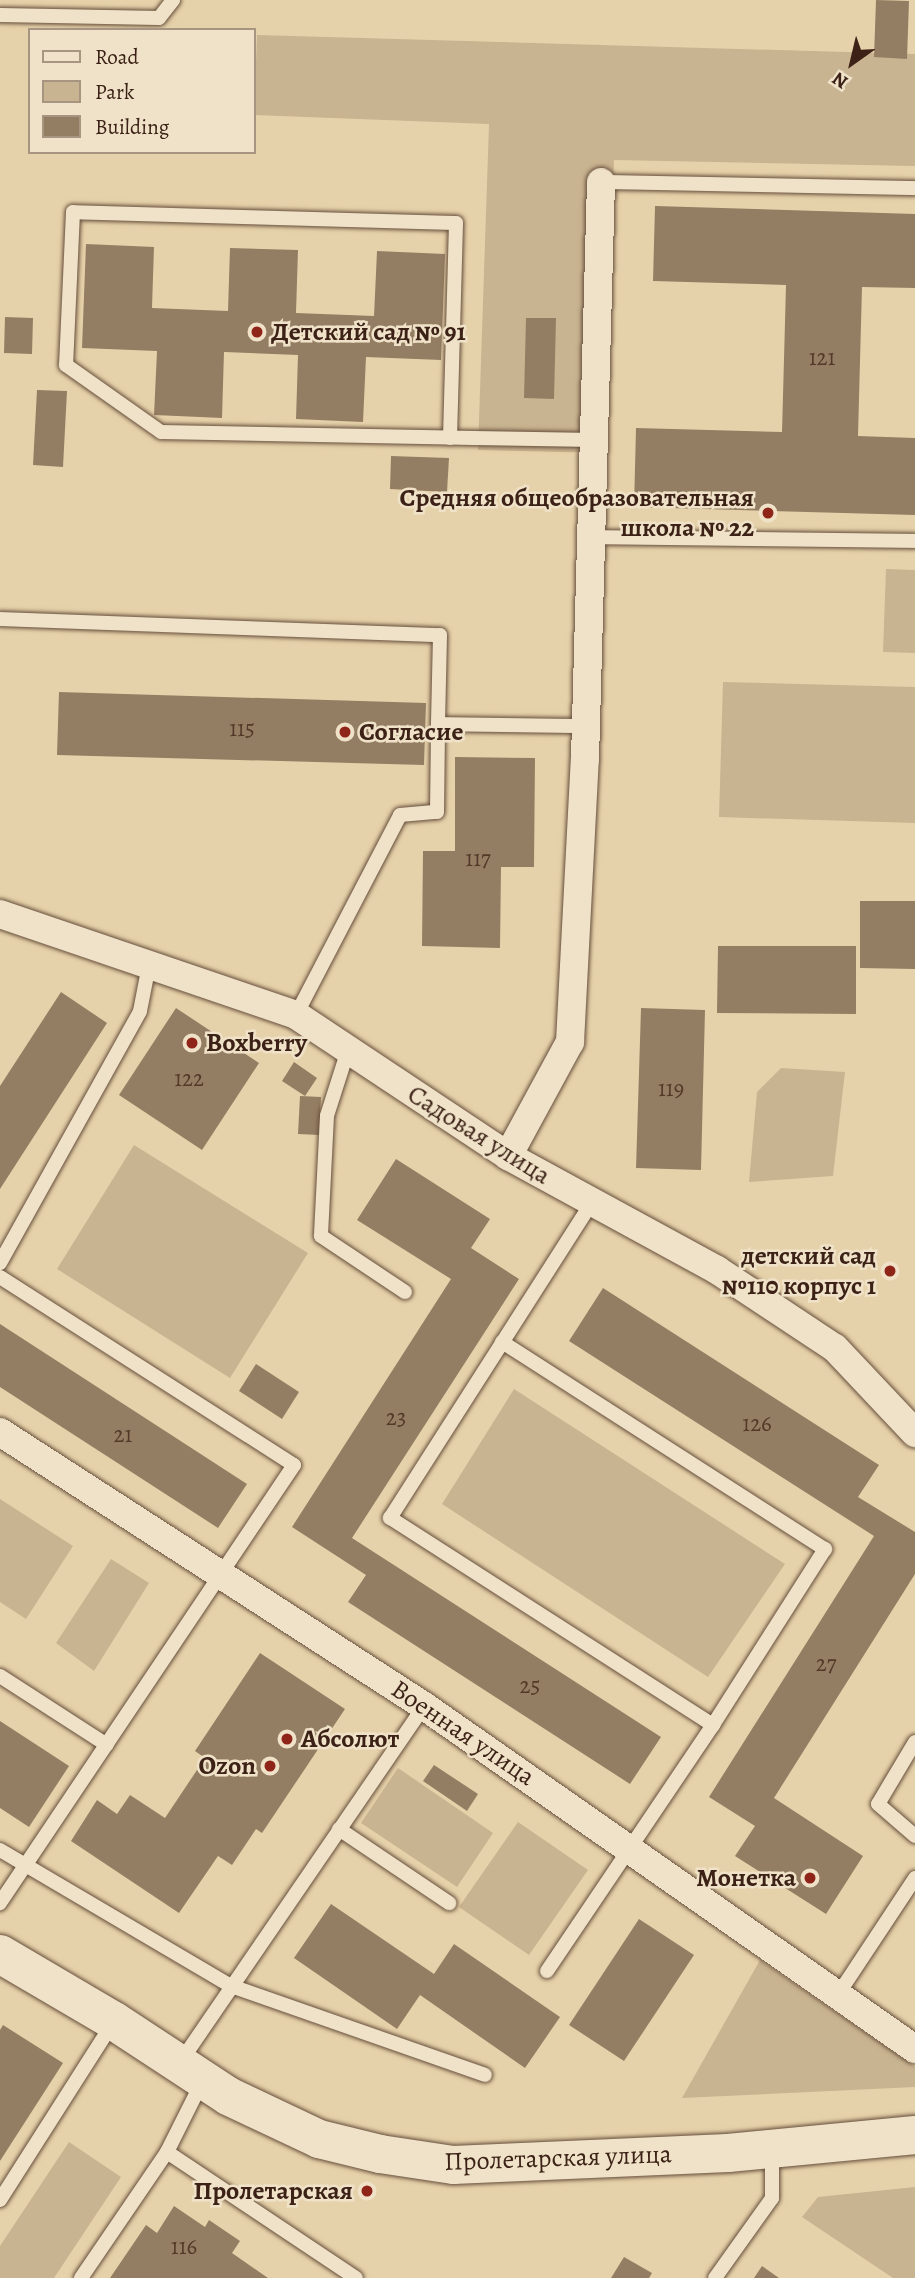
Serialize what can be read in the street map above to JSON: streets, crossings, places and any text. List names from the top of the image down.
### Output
{
  "streets": {
    "street": ["Садовая улица", "Военная улица", "Пролетарская улица"]
  },
  "places": [
    "Детский сад № 91",
    "Средняя общеобразовательная школа № 22",
    "Согласие",
    "Boxberry",
    "детский сад №110 корпус 1",
    "Абсолют",
    "Ozon",
    "Монетка",
    "Пролетарская"
  ],
  "house_numbers": [
    "121",
    "115",
    "117",
    "122",
    "119",
    "23",
    "126",
    "21",
    "27",
    "25",
    "116"
  ],
  "legend": ["Road", "Park", "Building"],
  "north": "bottom left"
}
